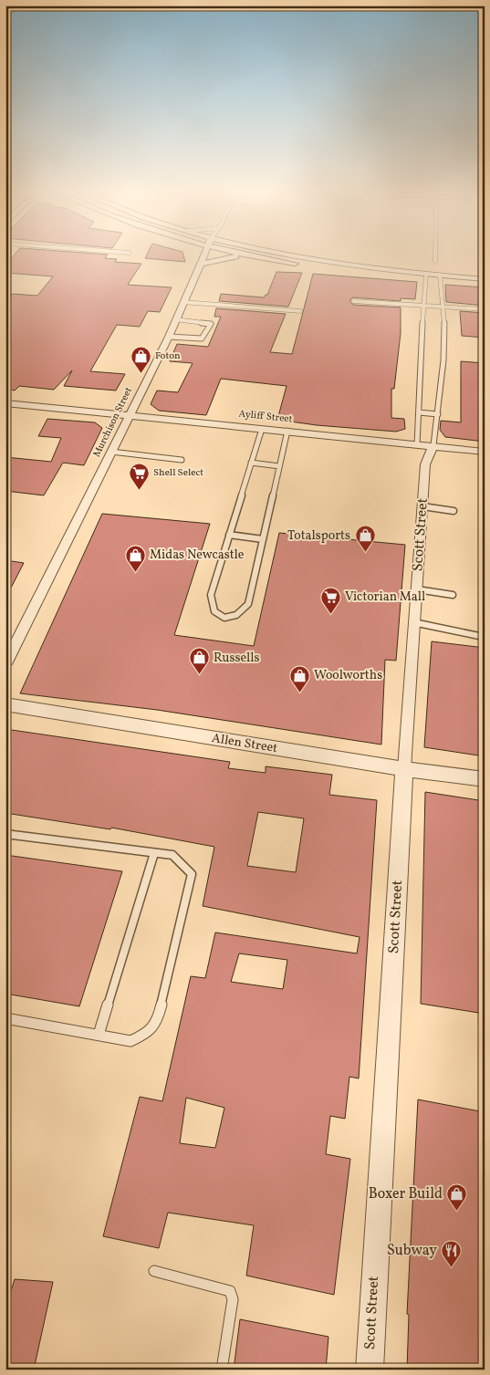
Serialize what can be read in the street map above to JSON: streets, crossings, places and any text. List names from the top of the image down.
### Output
{
  "streets": {
    "street": [
      "Ayliff Street",
      "Murchison Street",
      "Scott Street",
      "Allen Street"
    ]
  },
  "crossings": [
    ["Ayliff Street", "Murchison Street"],
    ["Ayliff Street", "Scott Street"],
    ["Scott Street", "Allen Street"]
  ],
  "places": {
    "shop": [
      "Foton",
      "Totalsports",
      "Midas Newcastle",
      "Russells",
      "Woolworths",
      "Boxer Build"
    ],
    "supermarket": ["Shell Select", "Victorian Mall"],
    "restaurant": ["Subway"]
  }
}
